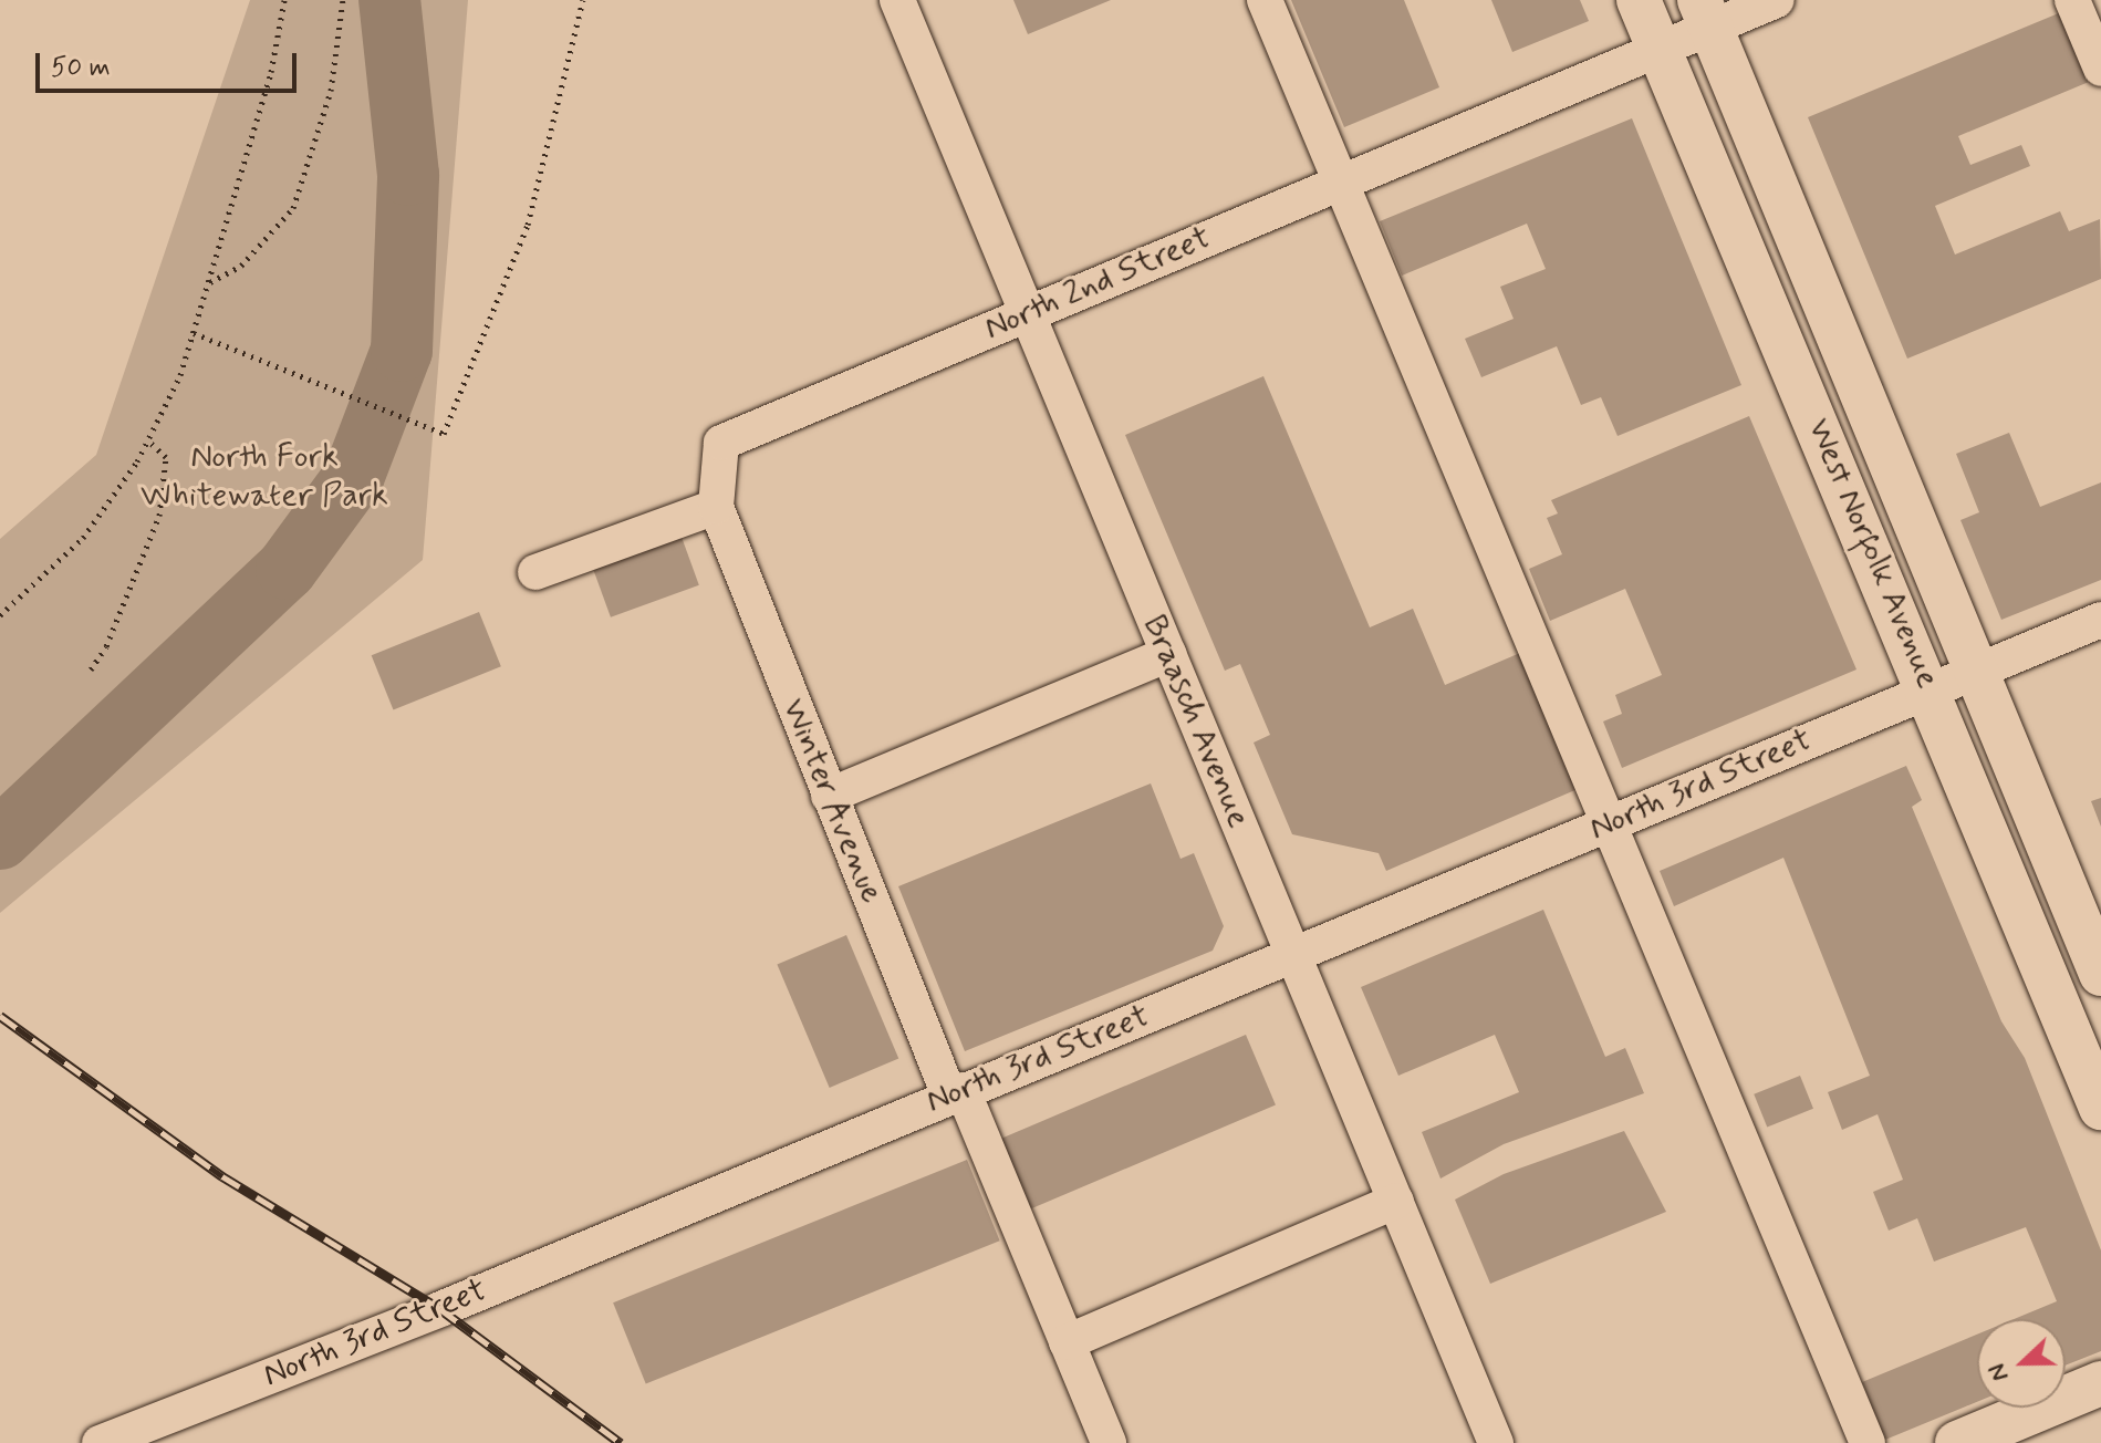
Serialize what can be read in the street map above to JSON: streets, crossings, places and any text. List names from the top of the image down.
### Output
{
  "streets": {
    "main road": ["West Norfolk Avenue"],
    "street": [
      "North 2nd Street",
      "Braasch Avenue",
      "North 3rd Street",
      "Winter Avenue"
    ]
  },
  "crossings": [
    ["North 2nd Street", "West Norfolk Avenue"],
    ["North 2nd Street", "Braasch Avenue"],
    ["North 2nd Street", "Winter Avenue"],
    ["West Norfolk Avenue", "North 3rd Street"],
    ["Braasch Avenue", "North 3rd Street"],
    ["North 3rd Street", "Winter Avenue"]
  ],
  "parks": ["North Fork Whitewater Park"],
  "scale_bar": "50 m",
  "north": "left"
}
